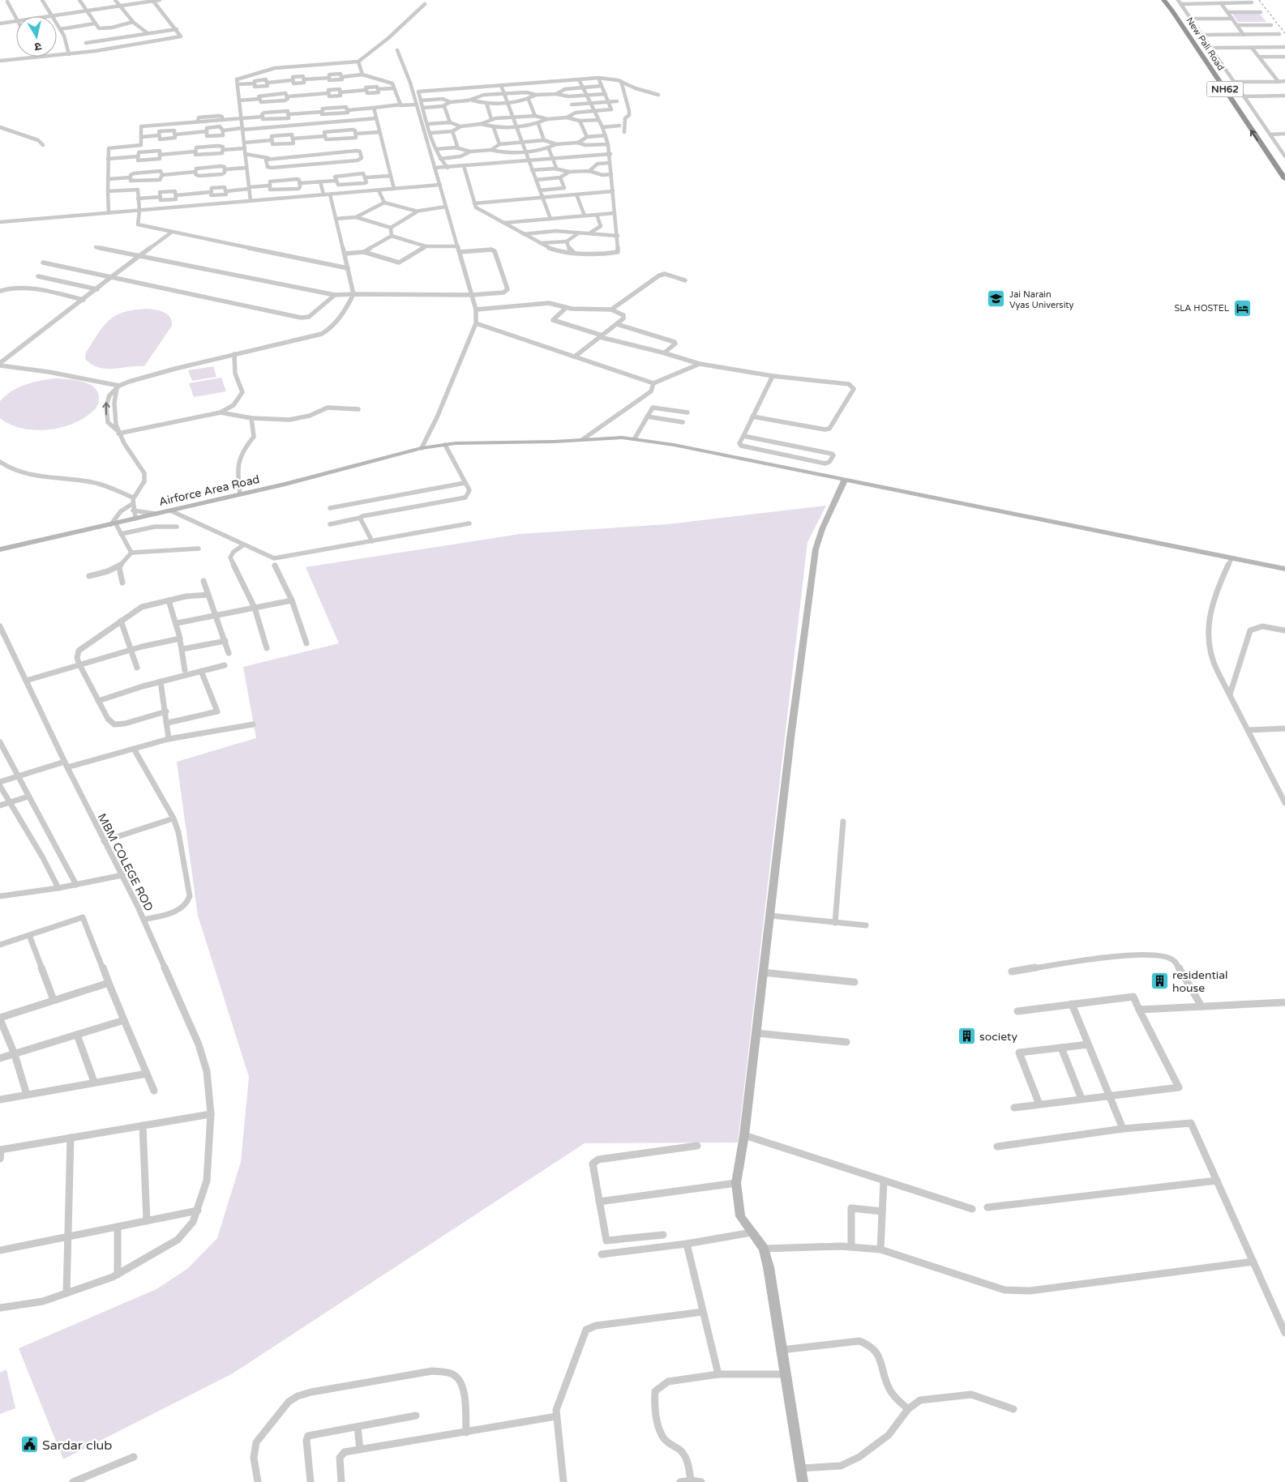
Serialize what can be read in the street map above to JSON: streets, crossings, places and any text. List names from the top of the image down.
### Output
{
  "streets": {
    "highway": ["New Pali Road", "NH62"],
    "street": ["Airforce Area Road", "MBM COLEGE ROD"]
  },
  "places": {
    "school or university": ["Jai Narain Vyas University"],
    "hotel": ["SLA HOSTEL"],
    "building": ["residential house", "society"],
    "public building": ["Sardar club"]
  },
  "north": "bottom"
}
